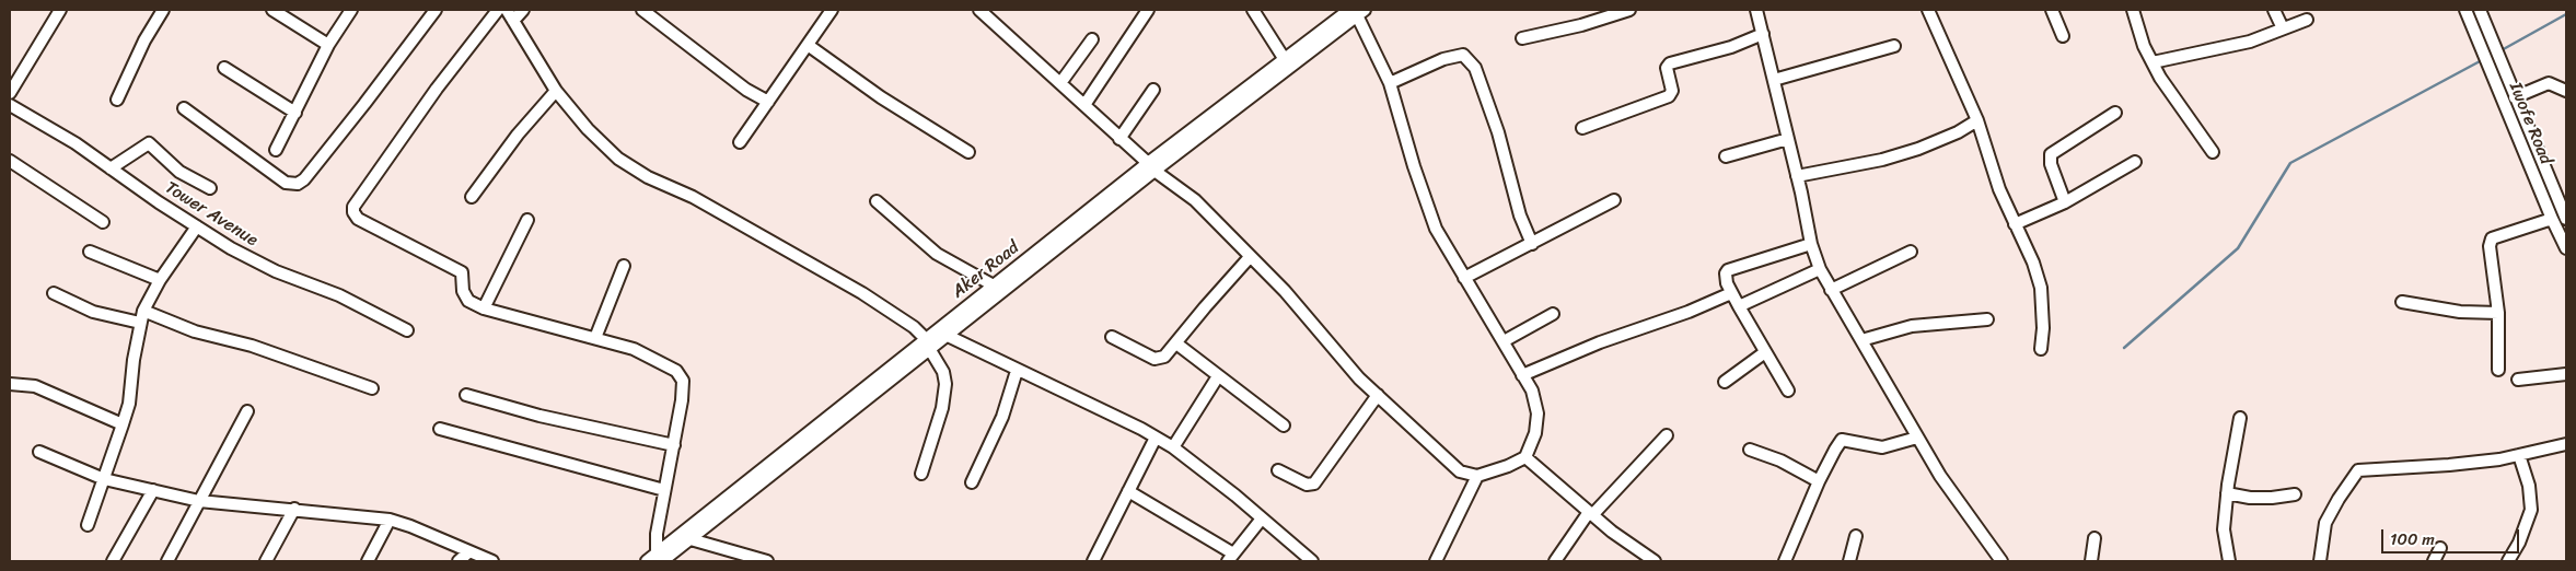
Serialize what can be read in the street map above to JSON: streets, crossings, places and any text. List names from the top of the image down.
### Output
{
  "streets": {
    "street": ["Iwofe Road", "Tower Avenue", "Aker Road"]
  },
  "scale_bar": "100 m"
}
